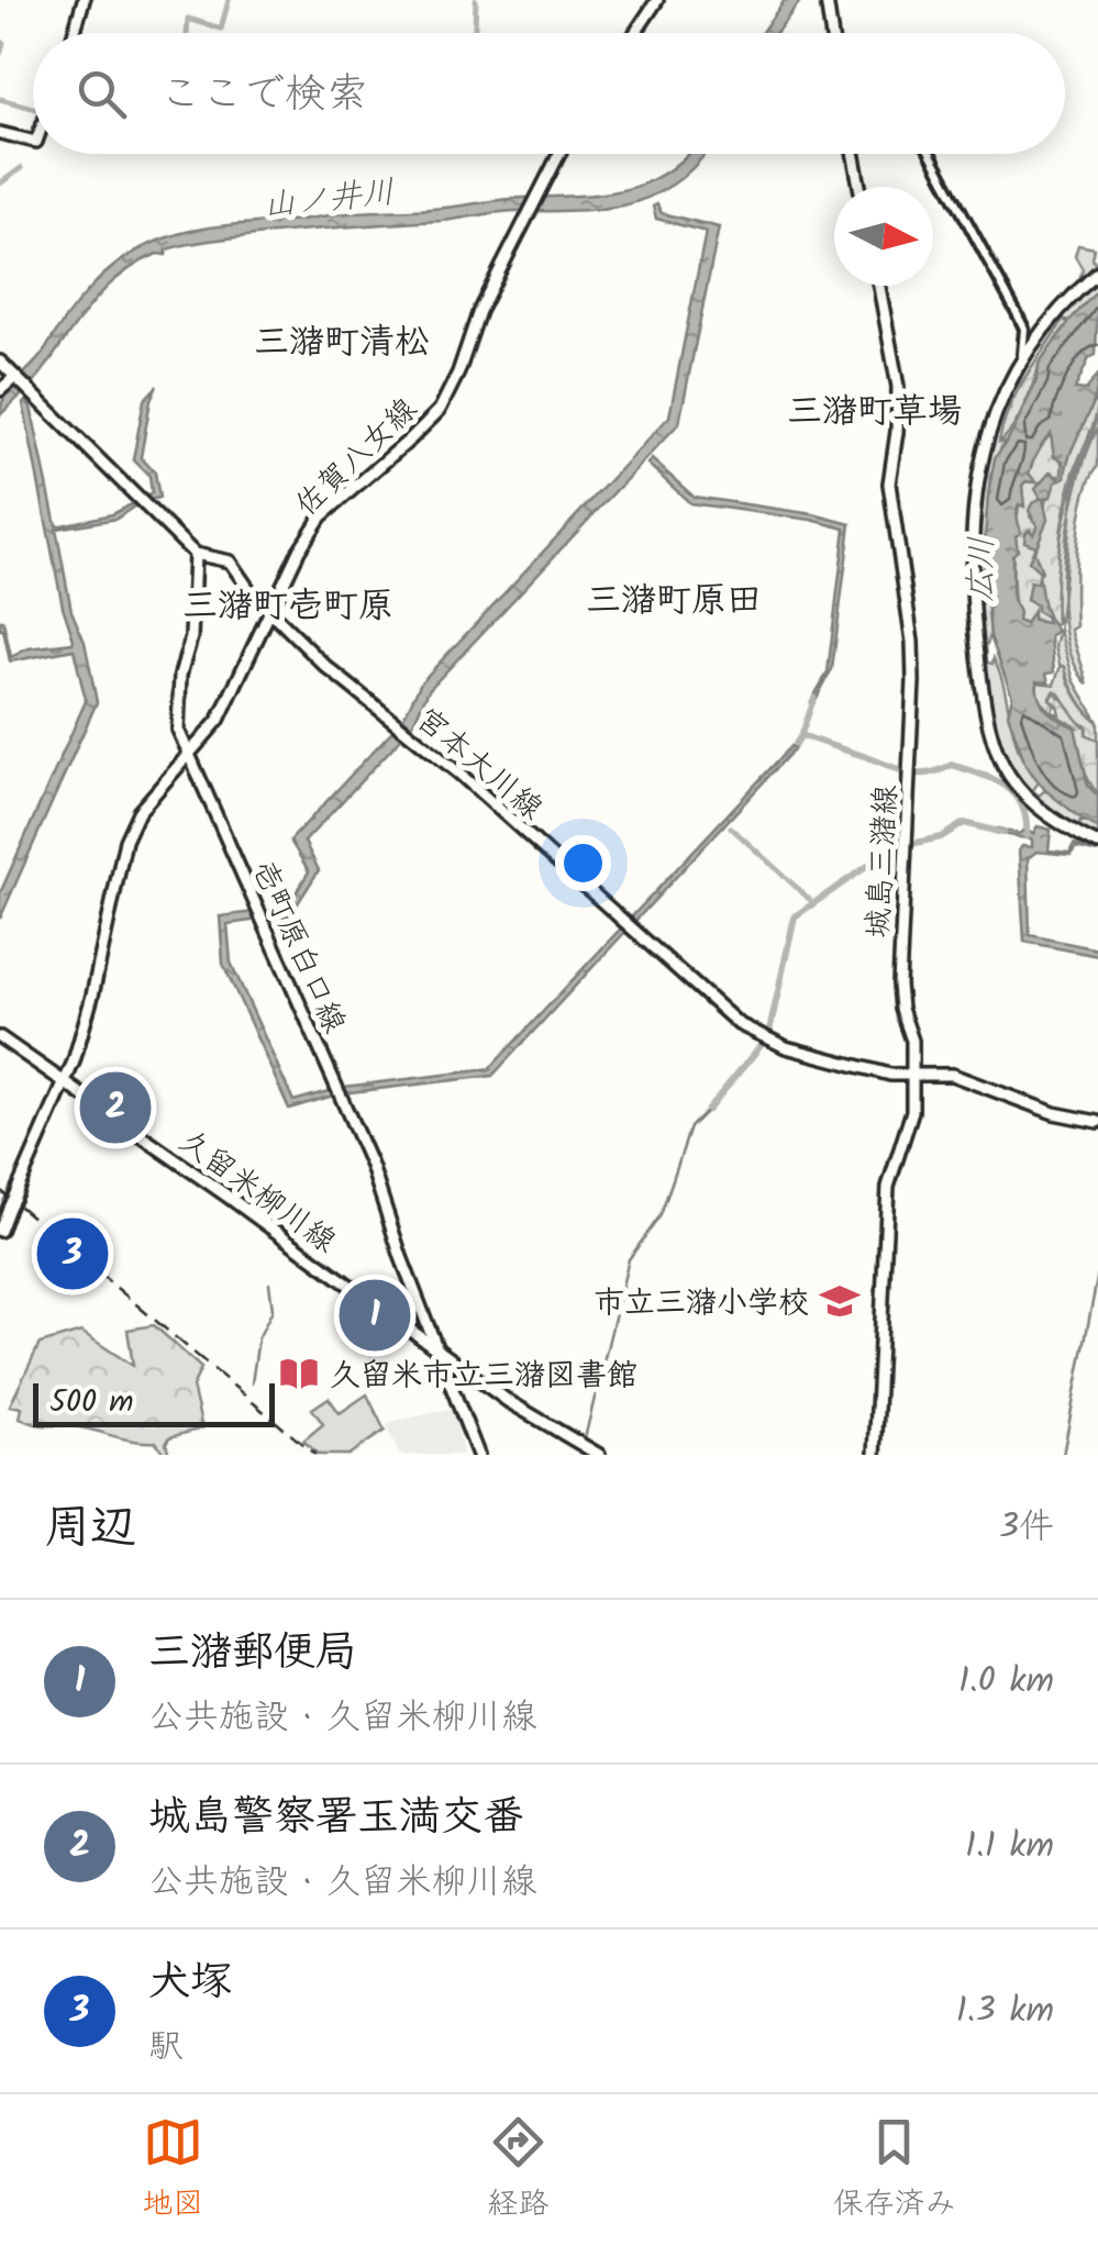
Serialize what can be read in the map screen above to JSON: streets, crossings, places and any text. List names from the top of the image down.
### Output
{
  "streets": {
    "main road": [
      "佐賀八女線",
      "宮本大川線",
      "城島三潴線",
      "壱町原白口線",
      "久留米柳川線"
    ]
  },
  "crossings": [
    ["佐賀八女線", "宮本大川線"],
    ["佐賀八女線", "壱町原白口線"],
    ["佐賀八女線", "久留米柳川線"],
    ["宮本大川線", "城島三潴線"],
    ["宮本大川線", "壱町原白口線"],
    ["壱町原白口線", "久留米柳川線"]
  ],
  "districts": [
    "三潴町清松",
    "三潴町草場",
    "三潴町原田",
    "三潴町壱町原"
  ],
  "water": ["山ノ井川", "広川"],
  "places": {
    "school or university": ["市立三潴小学校"],
    "library": ["久留米市立三潴図書館"]
  },
  "scale_bar": "500 m",
  "north": "right",
  "page": {
    "search": "ここで検索",
    "pins": ["2", "3", "1"],
    "scale": "500 m",
    "heading": ["周辺", "3件"],
    "list": [
      {
        "mark": "1",
        "name": "三潴郵便局",
        "note": "公共施設 · 久留米柳川線",
        "value": "1.0 km"
      },
      {
        "mark": "2",
        "name": "城島警察署玉満交番",
        "note": "公共施設 · 久留米柳川線",
        "value": "1.1 km"
      },
      {
        "mark": "3",
        "name": "犬塚",
        "note": "駅",
        "value": "1.3 km"
      }
    ],
    "nav": ["地図", "経路", "保存済み"]
  }
}
